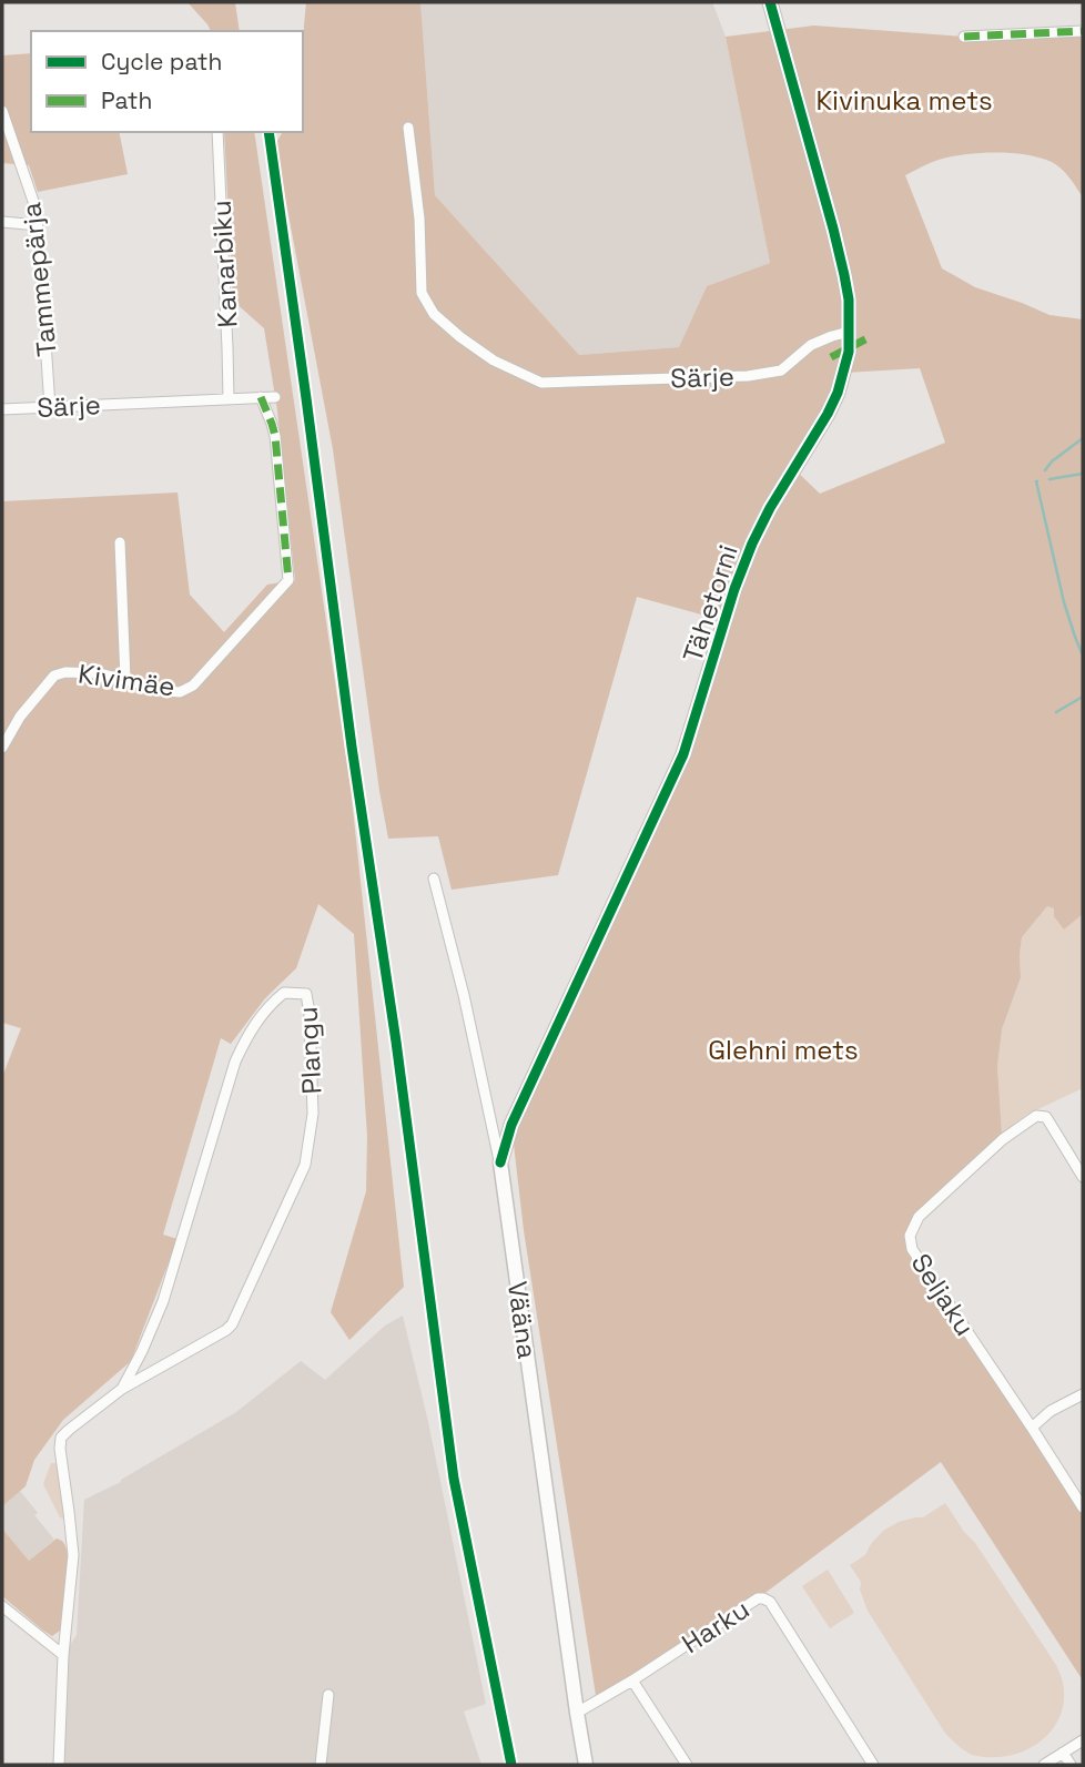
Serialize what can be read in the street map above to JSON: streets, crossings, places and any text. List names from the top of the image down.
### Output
{
  "streets": {
    "street": [
      "Kanarbiku",
      "Tammepärja",
      "Särje",
      "Tähetorni",
      "Kivimäe",
      "Plangu",
      "Seljaku",
      "Vääna",
      "Harku"
    ]
  },
  "crossings": [
    ["Kanarbiku", "Särje"],
    ["Tammepärja", "Särje"],
    ["Särje", "Tähetorni"],
    ["Särje", "Kivimäe"],
    ["Tähetorni", "Vääna"],
    ["Vääna", "Harku"]
  ],
  "parks": ["Kivinuka mets", "Glehni mets"],
  "legend": ["Cycle path", "Path"]
}
